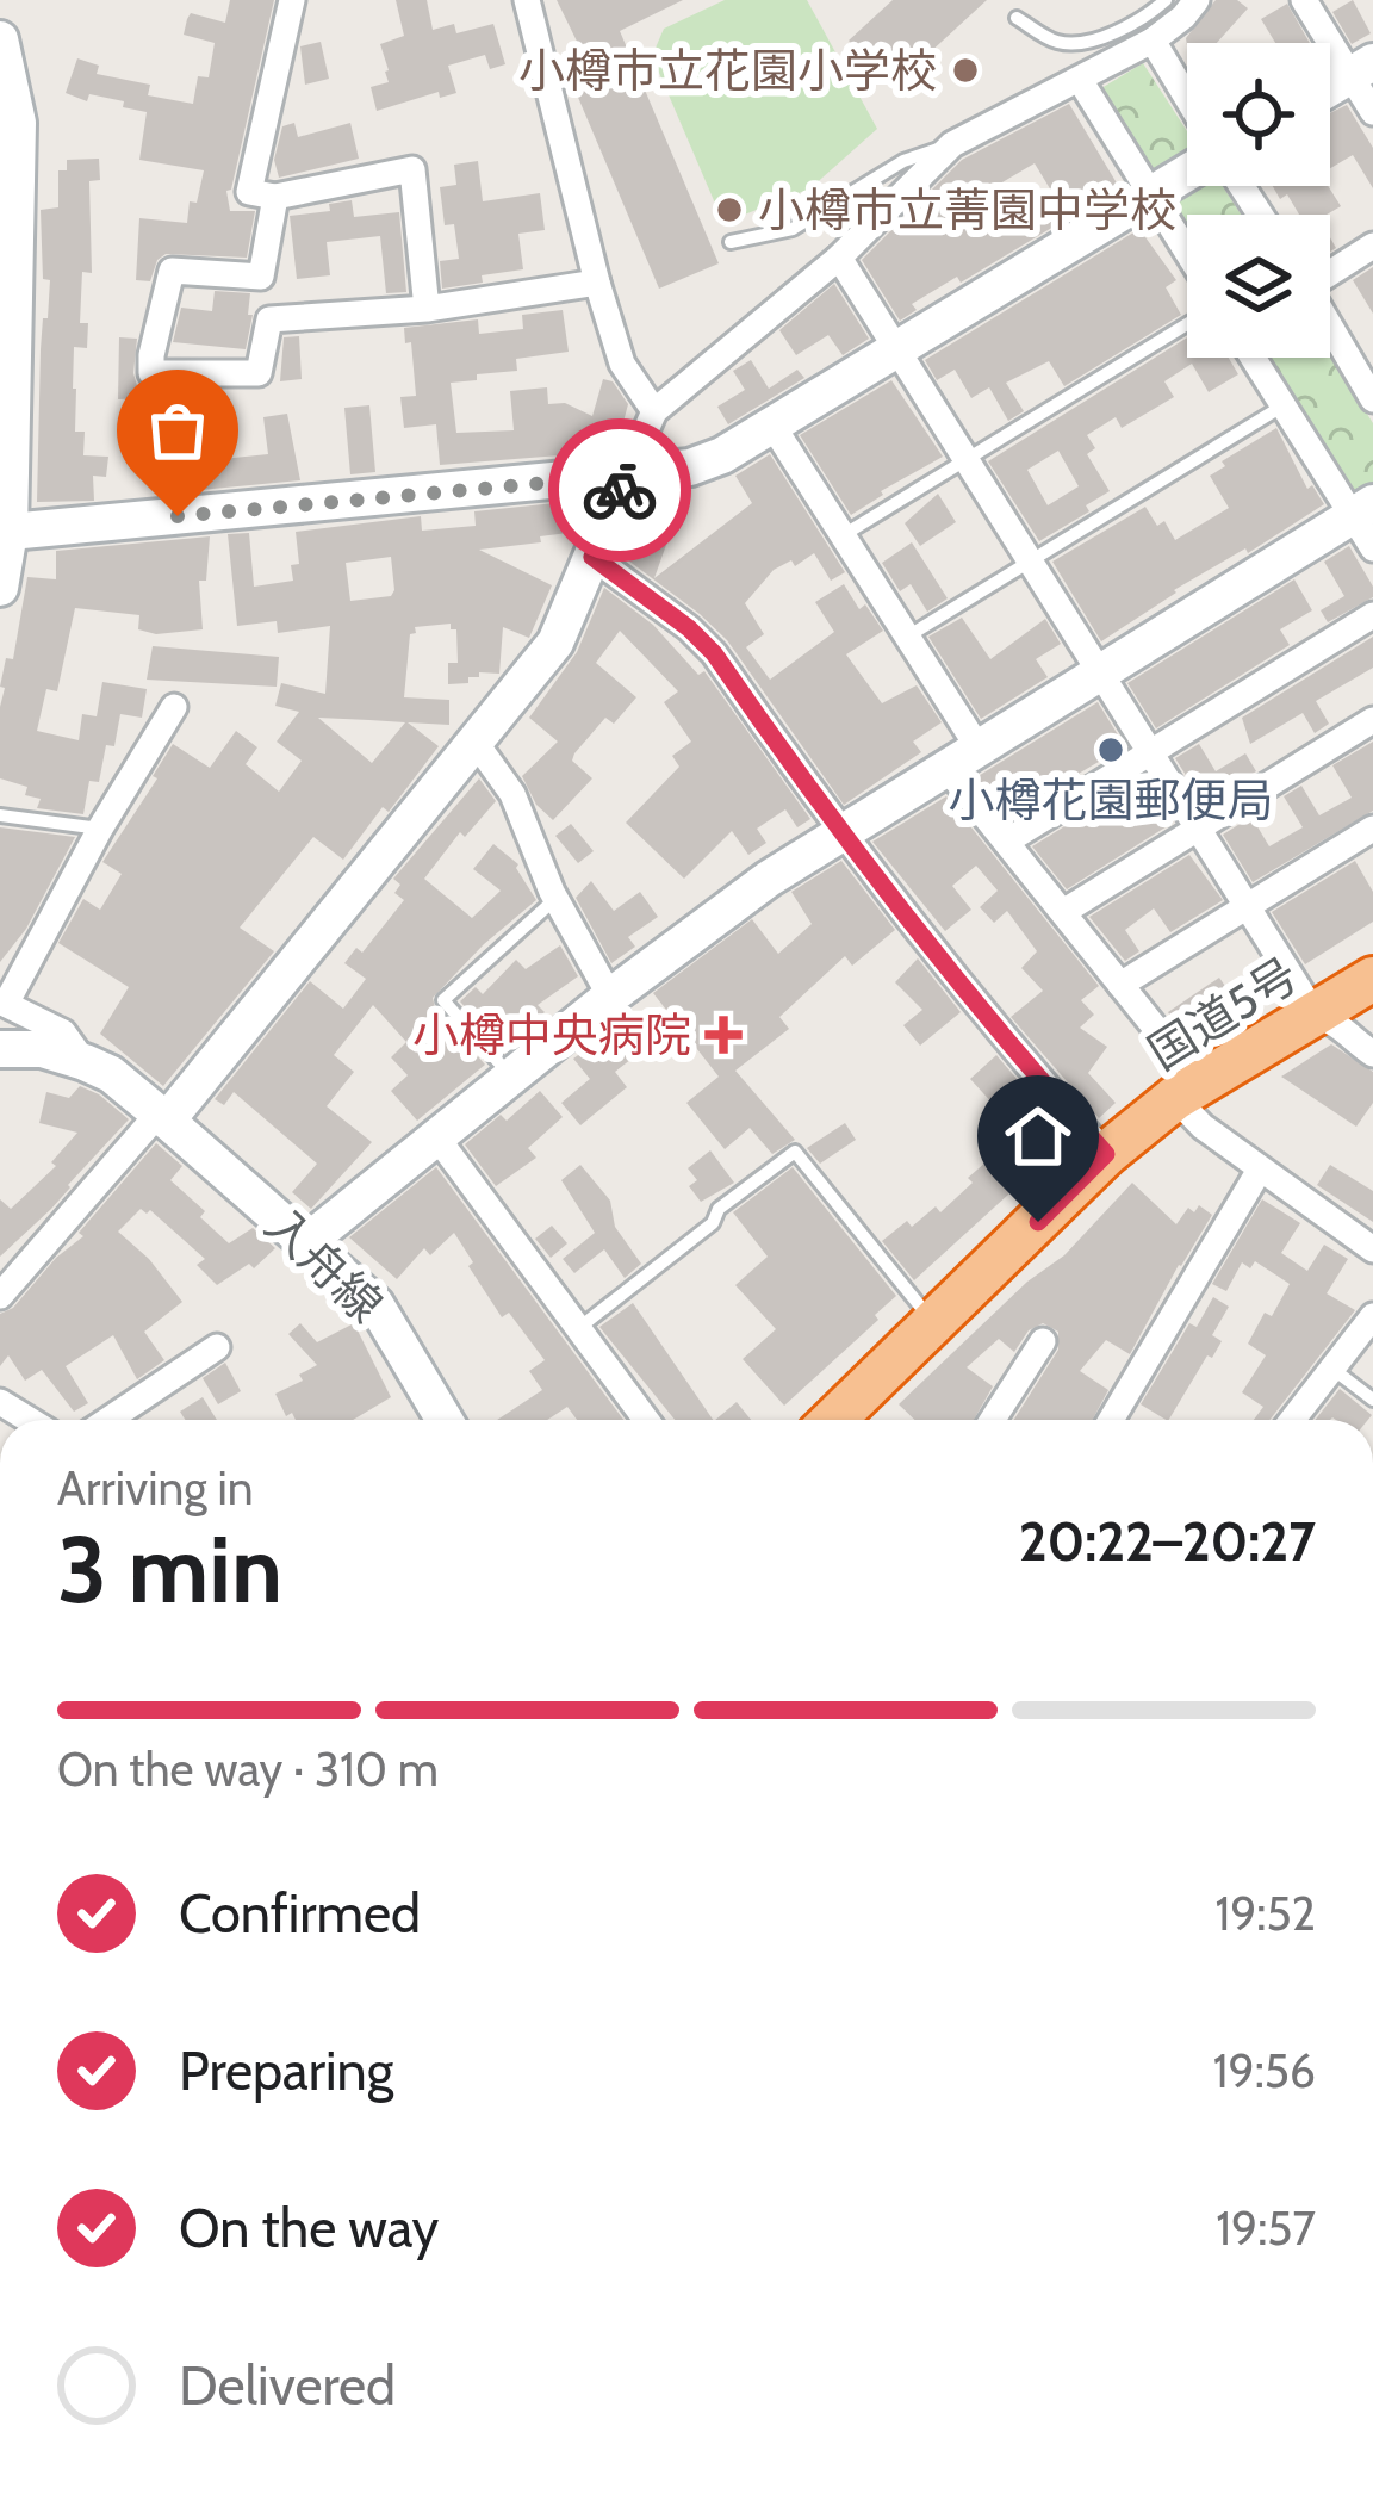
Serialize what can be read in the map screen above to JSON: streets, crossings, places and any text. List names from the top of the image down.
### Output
{
  "streets": {
    "highway": ["国道5号"],
    "street": ["入舟線"]
  },
  "places": {
    "other": ["小樽市立花園小学校", "小樽市立菁園中学校", "小樽花園郵便局"],
    "health": ["小樽中央病院"]
  },
  "page": {
    "heading": ["3 min", "Arriving in", "20:22–20:27"],
    "bar": "On the way · 310 m",
    "list": [
      ["Confirmed", "19:52"],
      ["Preparing", "19:56"],
      ["On the way", "19:57"],
      "Delivered"
    ]
  }
}
